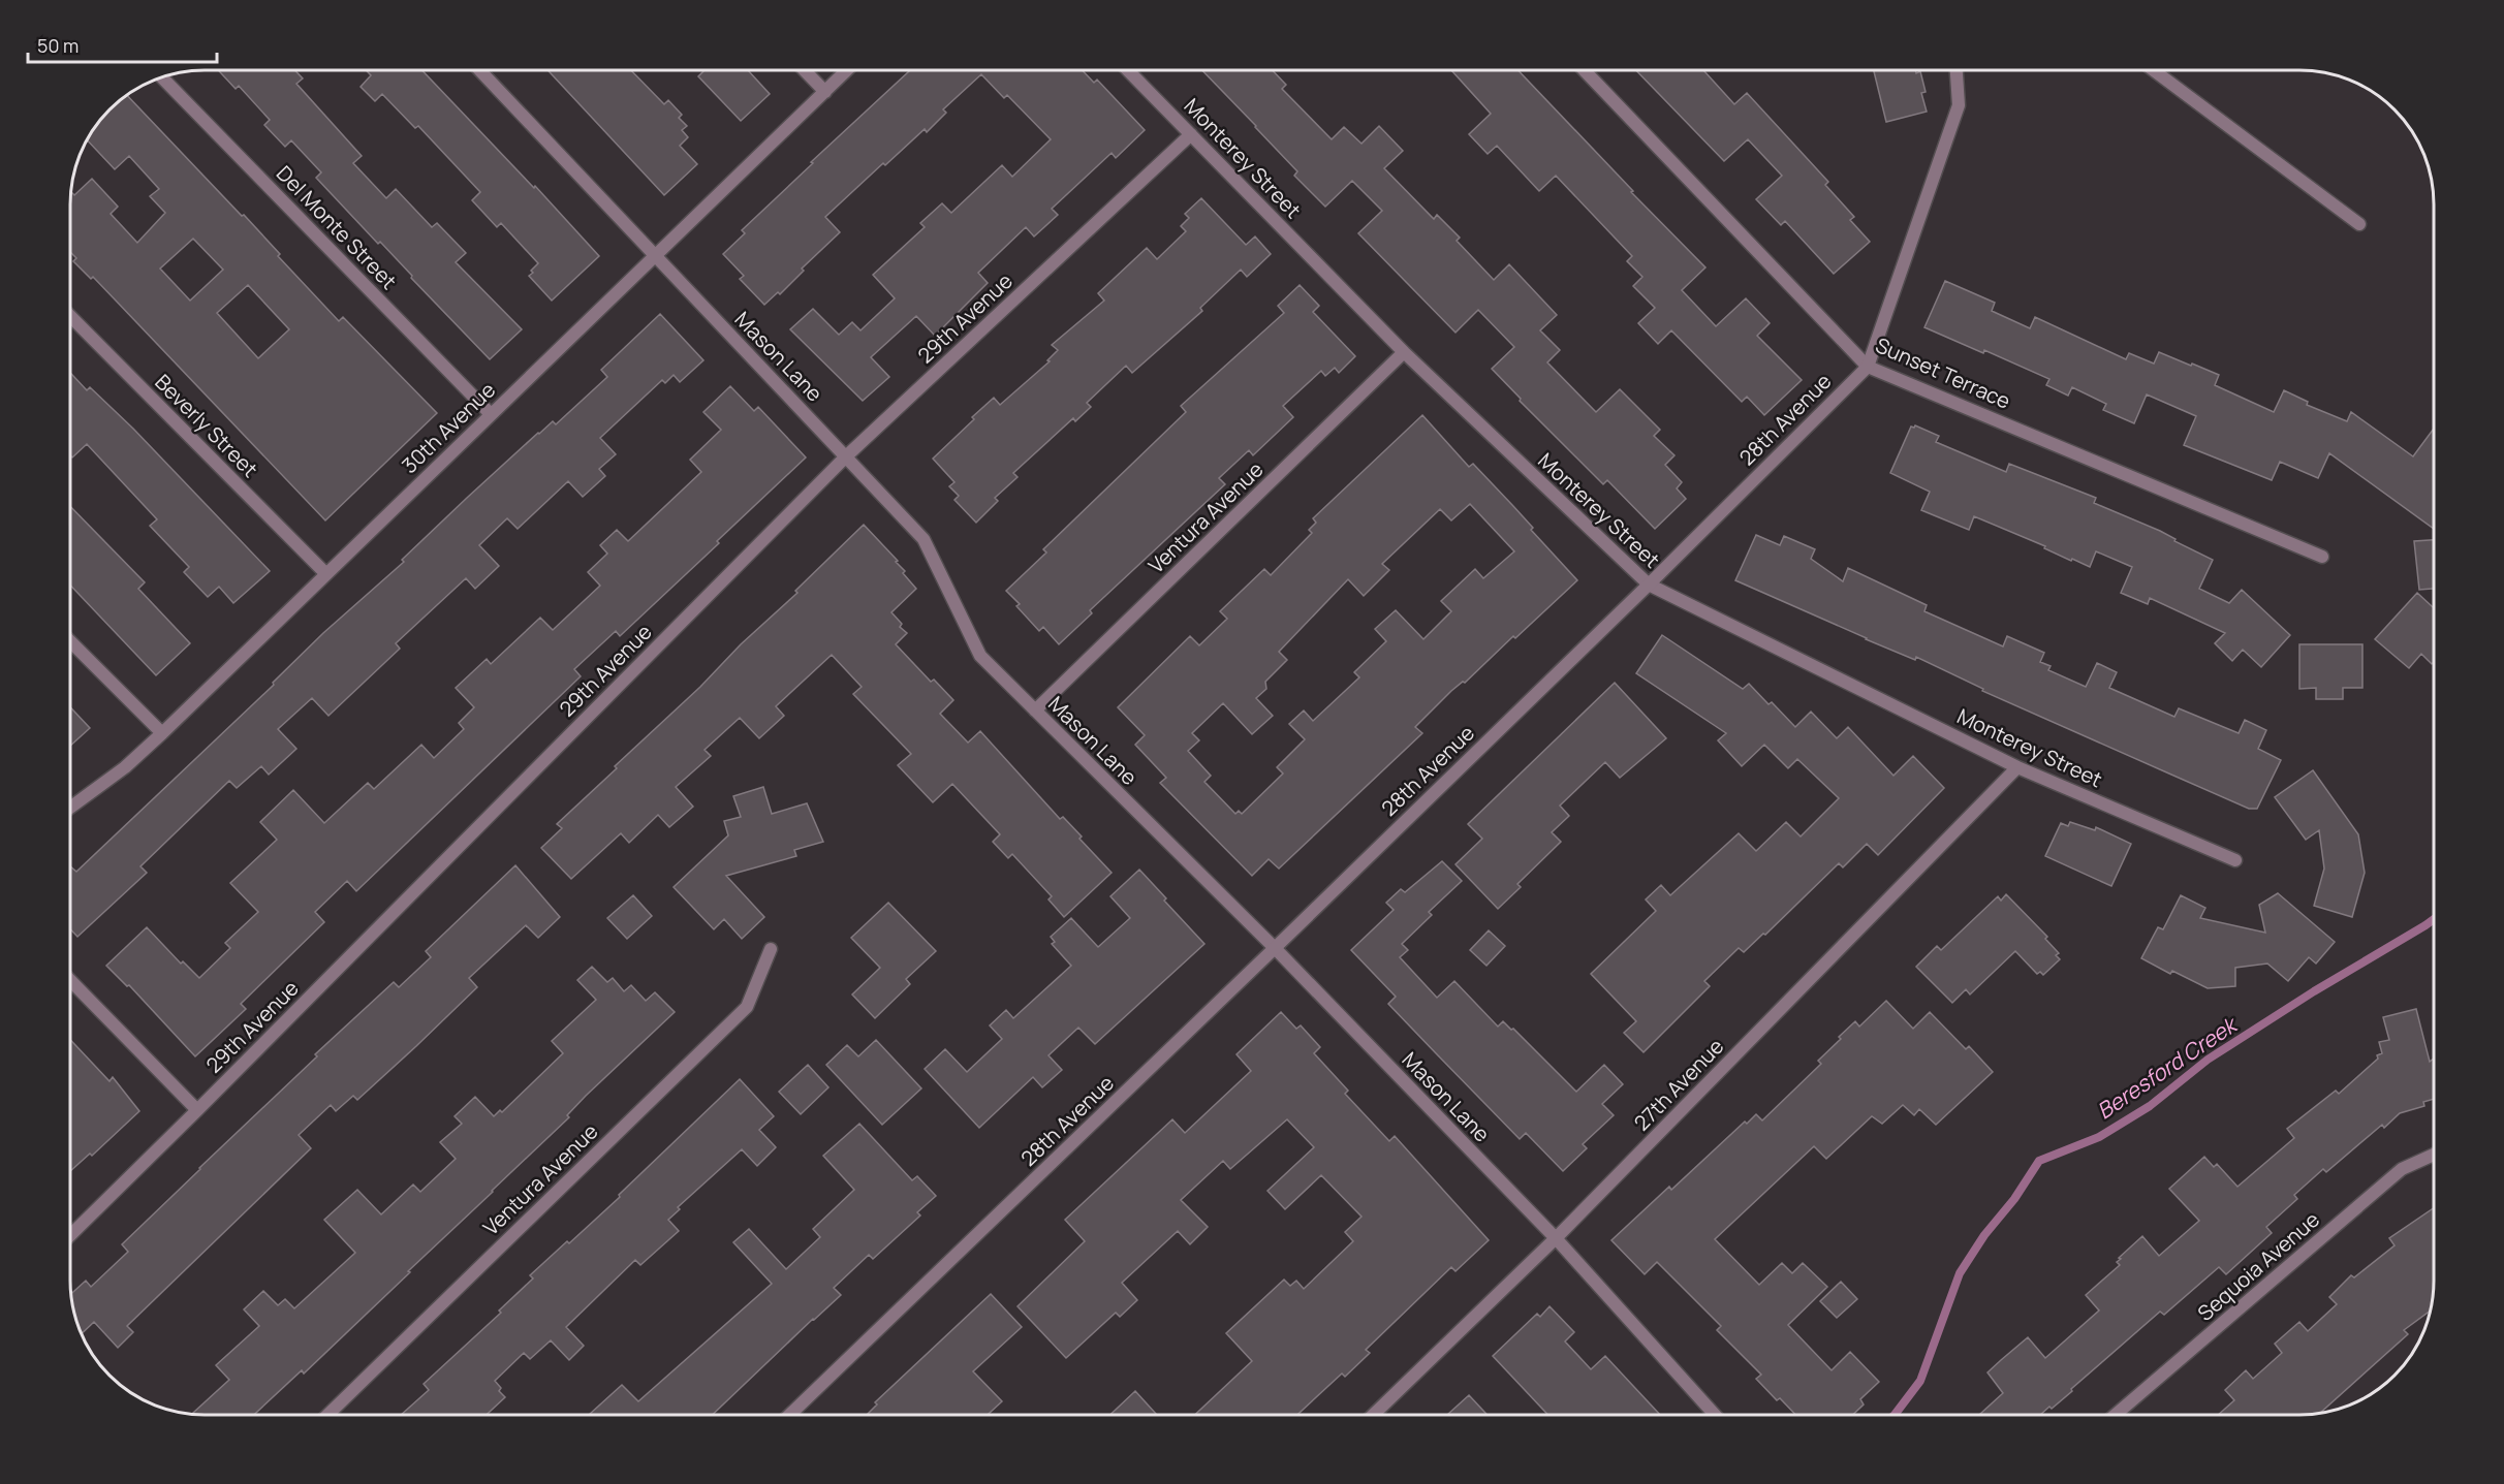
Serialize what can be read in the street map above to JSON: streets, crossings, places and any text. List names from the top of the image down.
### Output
{
  "streets": {
    "street": [
      "Monterey Street",
      "Del Monte Street",
      "29th Avenue",
      "Mason Lane",
      "Sunset Terrace",
      "28th Avenue",
      "Beverly Street",
      "30th Avenue",
      "Ventura Avenue",
      "27th Avenue",
      "Sequoia Avenue"
    ]
  },
  "crossings": [
    ["Monterey Street", "29th Avenue"],
    ["Monterey Street", "28th Avenue"],
    ["Monterey Street", "Ventura Avenue"],
    ["Monterey Street", "27th Avenue"],
    ["Del Monte Street", "30th Avenue"],
    ["29th Avenue", "Mason Lane"],
    ["Mason Lane", "28th Avenue"],
    ["Mason Lane", "30th Avenue"],
    ["Mason Lane", "Ventura Avenue"],
    ["Mason Lane", "27th Avenue"],
    ["Sunset Terrace", "28th Avenue"],
    ["Beverly Street", "30th Avenue"]
  ],
  "water": ["Beresford Creek"],
  "scale_bar": "50 m"
}
